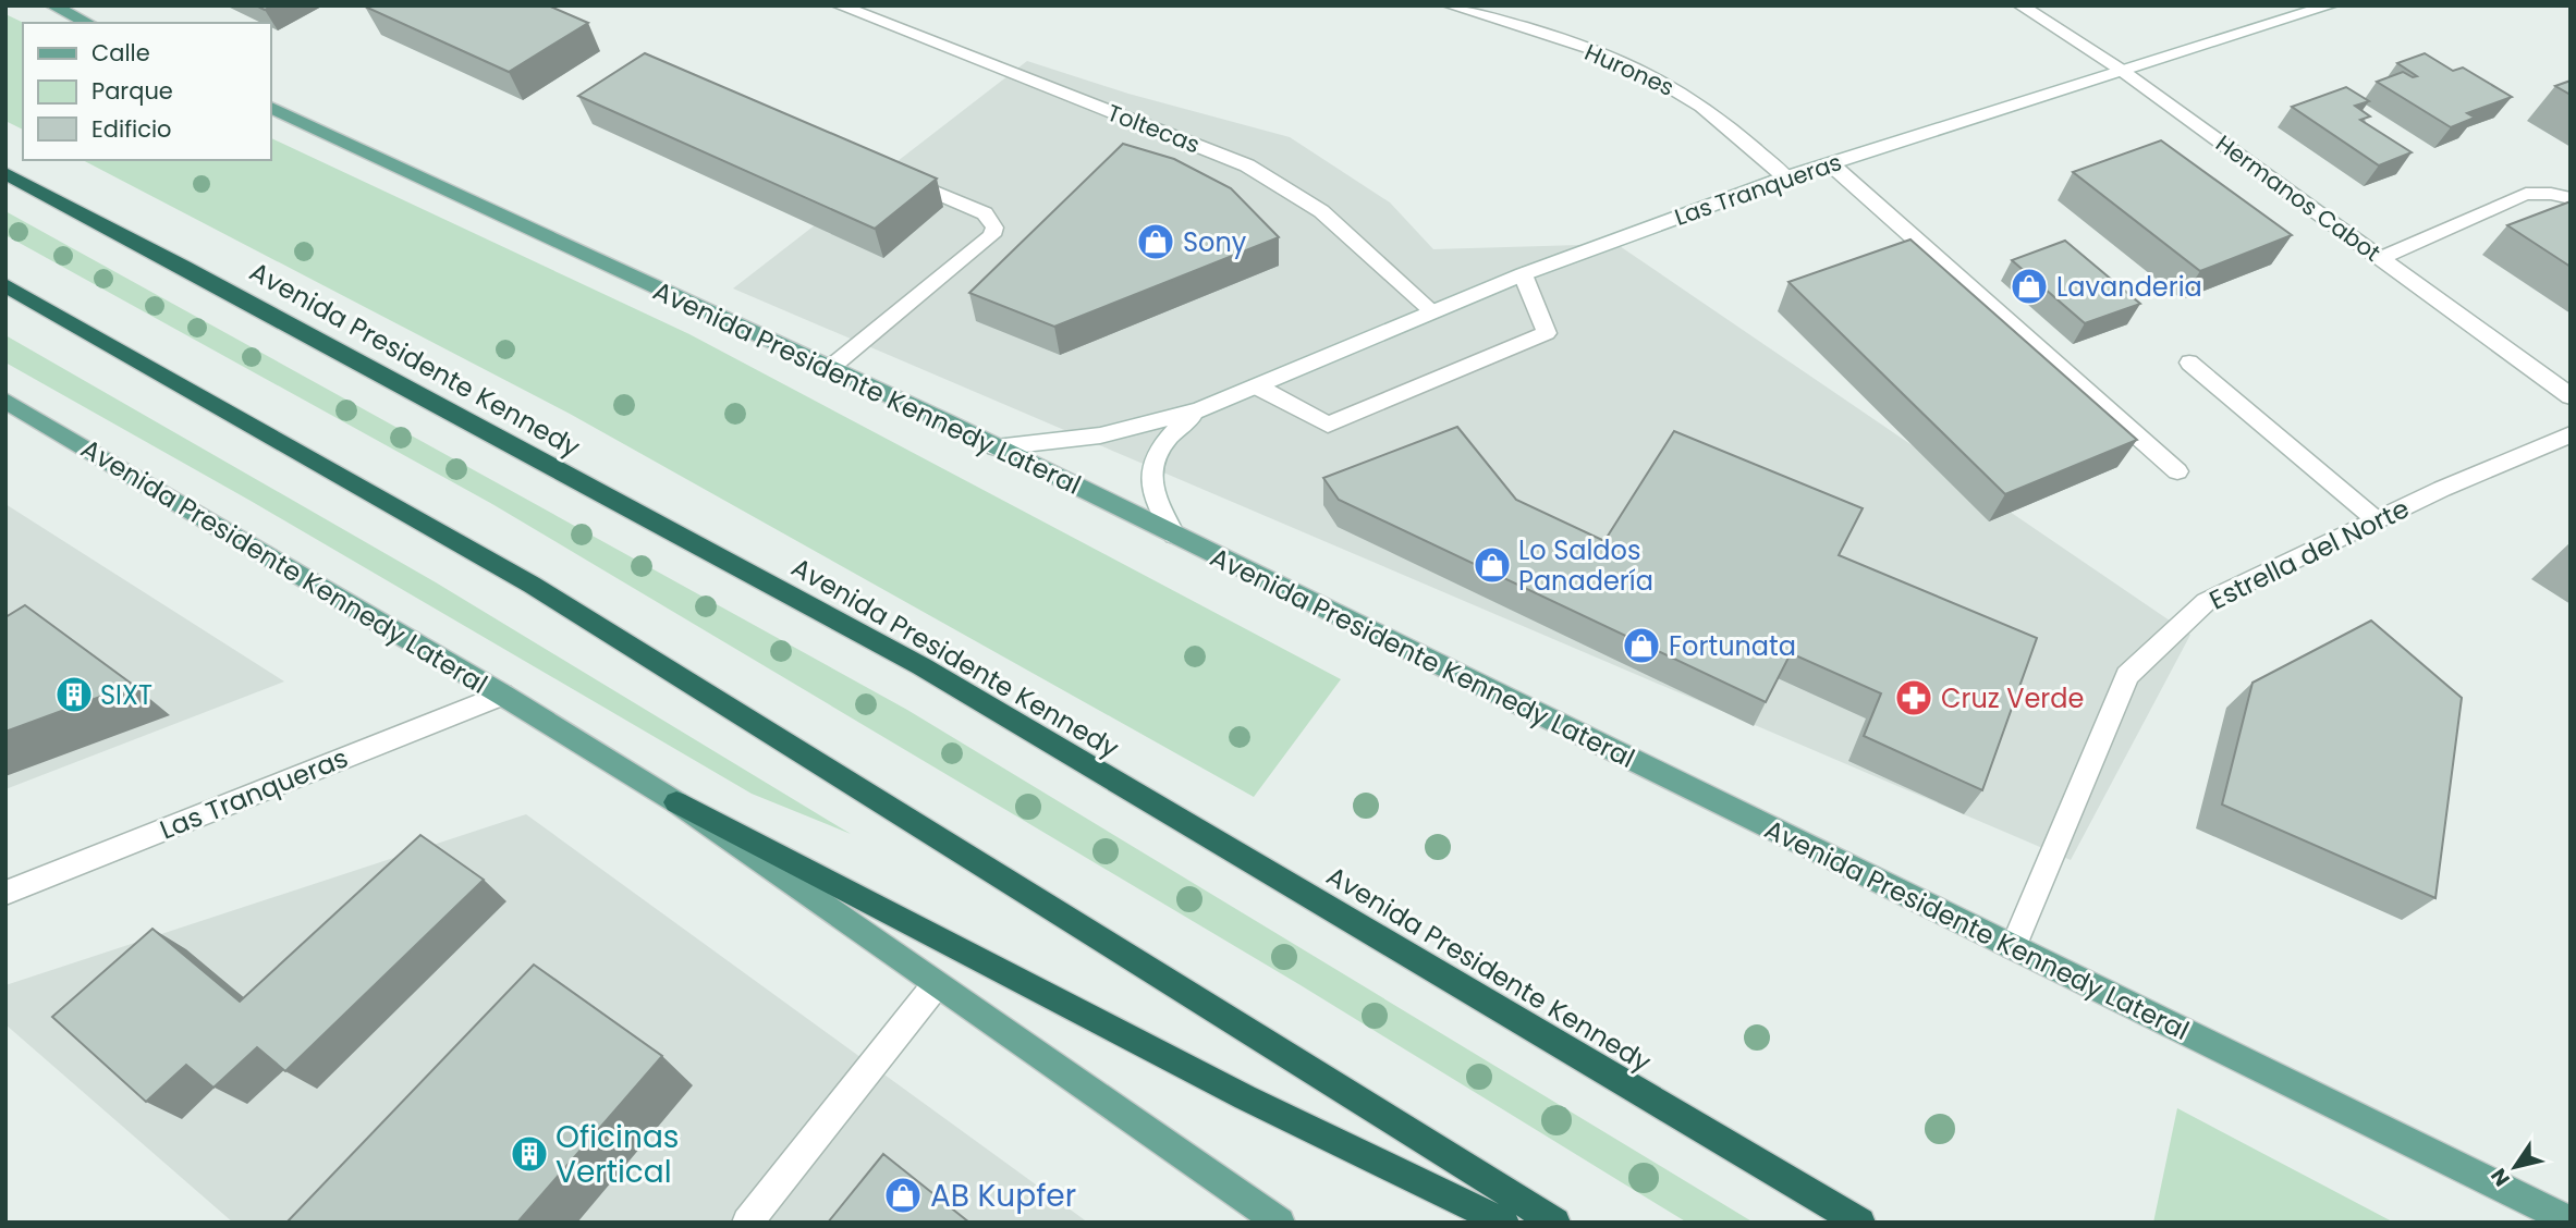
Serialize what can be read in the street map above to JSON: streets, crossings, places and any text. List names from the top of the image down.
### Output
{
  "streets": {
    "highway": ["Avenida Presidente Kennedy"],
    "main road": ["Avenida Presidente Kennedy Lateral"],
    "street": [
      "Hurones",
      "Toltecas",
      "Las Tranqueras",
      "Hermanos Cabot",
      "Estrella del Norte"
    ]
  },
  "crossings": [
    ["Hurones", "Las Tranqueras"],
    ["Toltecas", "Las Tranqueras"],
    ["Las Tranqueras", "Hermanos Cabot"],
    ["Las Tranqueras", "Avenida Presidente Kennedy Lateral"],
    ["Avenida Presidente Kennedy Lateral", "Estrella del Norte"]
  ],
  "places": {
    "shop": [
      "Sony",
      "Lavanderia",
      "Lo Saldos Panadería",
      "Fortunata",
      "AB Kupfer"
    ],
    "building": ["SIXT", "Oficinas Vertical"],
    "pharmacy": ["Cruz Verde"]
  },
  "legend": ["Calle", "Parque", "Edificio"],
  "north": "bottom left"
}
